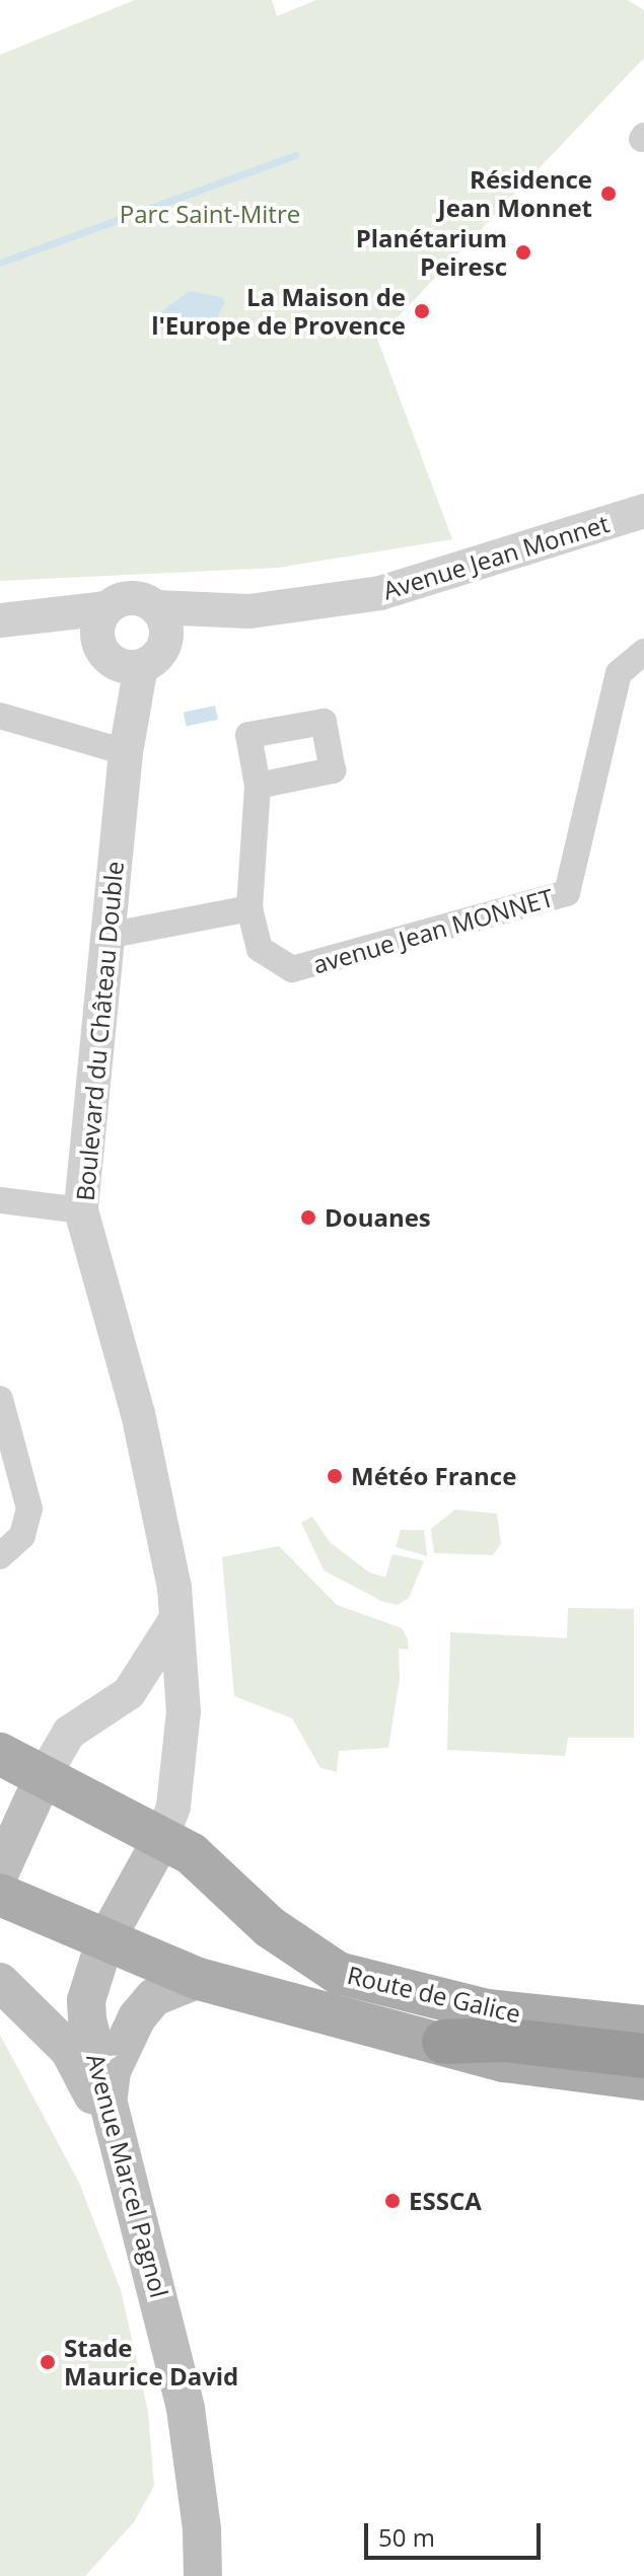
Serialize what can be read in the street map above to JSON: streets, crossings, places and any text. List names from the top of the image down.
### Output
{
  "streets": {
    "main road": ["Route de Galice", "Avenue Marcel Pagnol"],
    "street": ["Avenue Jean Monnet", "avenue Jean MONNET", "Boulevard du Château Double"]
  },
  "crossings": [
    ["Avenue Jean Monnet", "Boulevard du Château Double"],
    ["Boulevard du Château Double", "Route de Galice"],
    ["Boulevard du Château Double", "Avenue Marcel Pagnol"],
    ["Route de Galice", "Avenue Marcel Pagnol"]
  ],
  "parks": ["Parc Saint-Mitre"],
  "places": [
    "Résidence Jean Monnet",
    "Planétarium Peiresc",
    "La Maison de l'Europe de Provence",
    "Douanes",
    "Météo France",
    "ESSCA",
    "Stade Maurice David"
  ],
  "scale_bar": "50 m"
}
